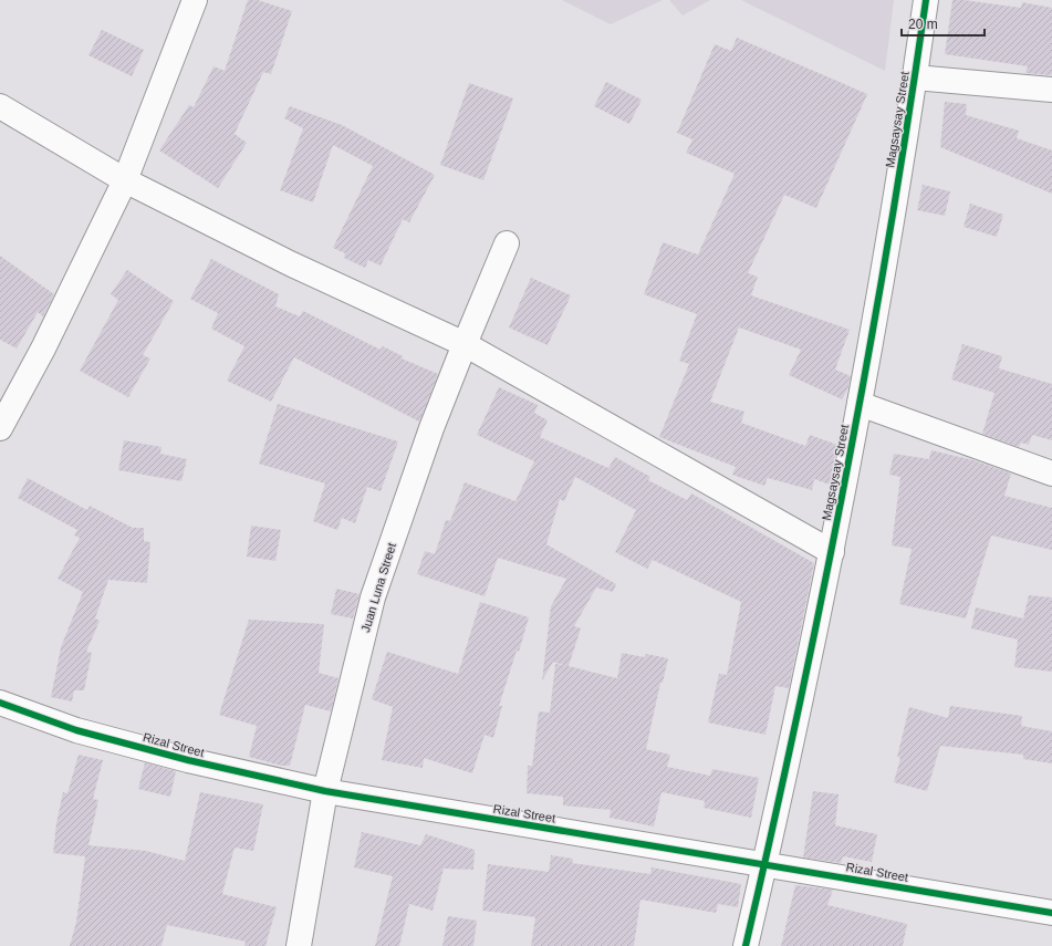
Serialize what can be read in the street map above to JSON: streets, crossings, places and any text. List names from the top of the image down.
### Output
{
  "streets": {
    "street": ["Magsaysay Street", "Juan Luna Street", "Rizal Street"]
  },
  "crossings": [
    ["Magsaysay Street", "Rizal Street"],
    ["Juan Luna Street", "Rizal Street"]
  ],
  "scale_bar": "20 m"
}
